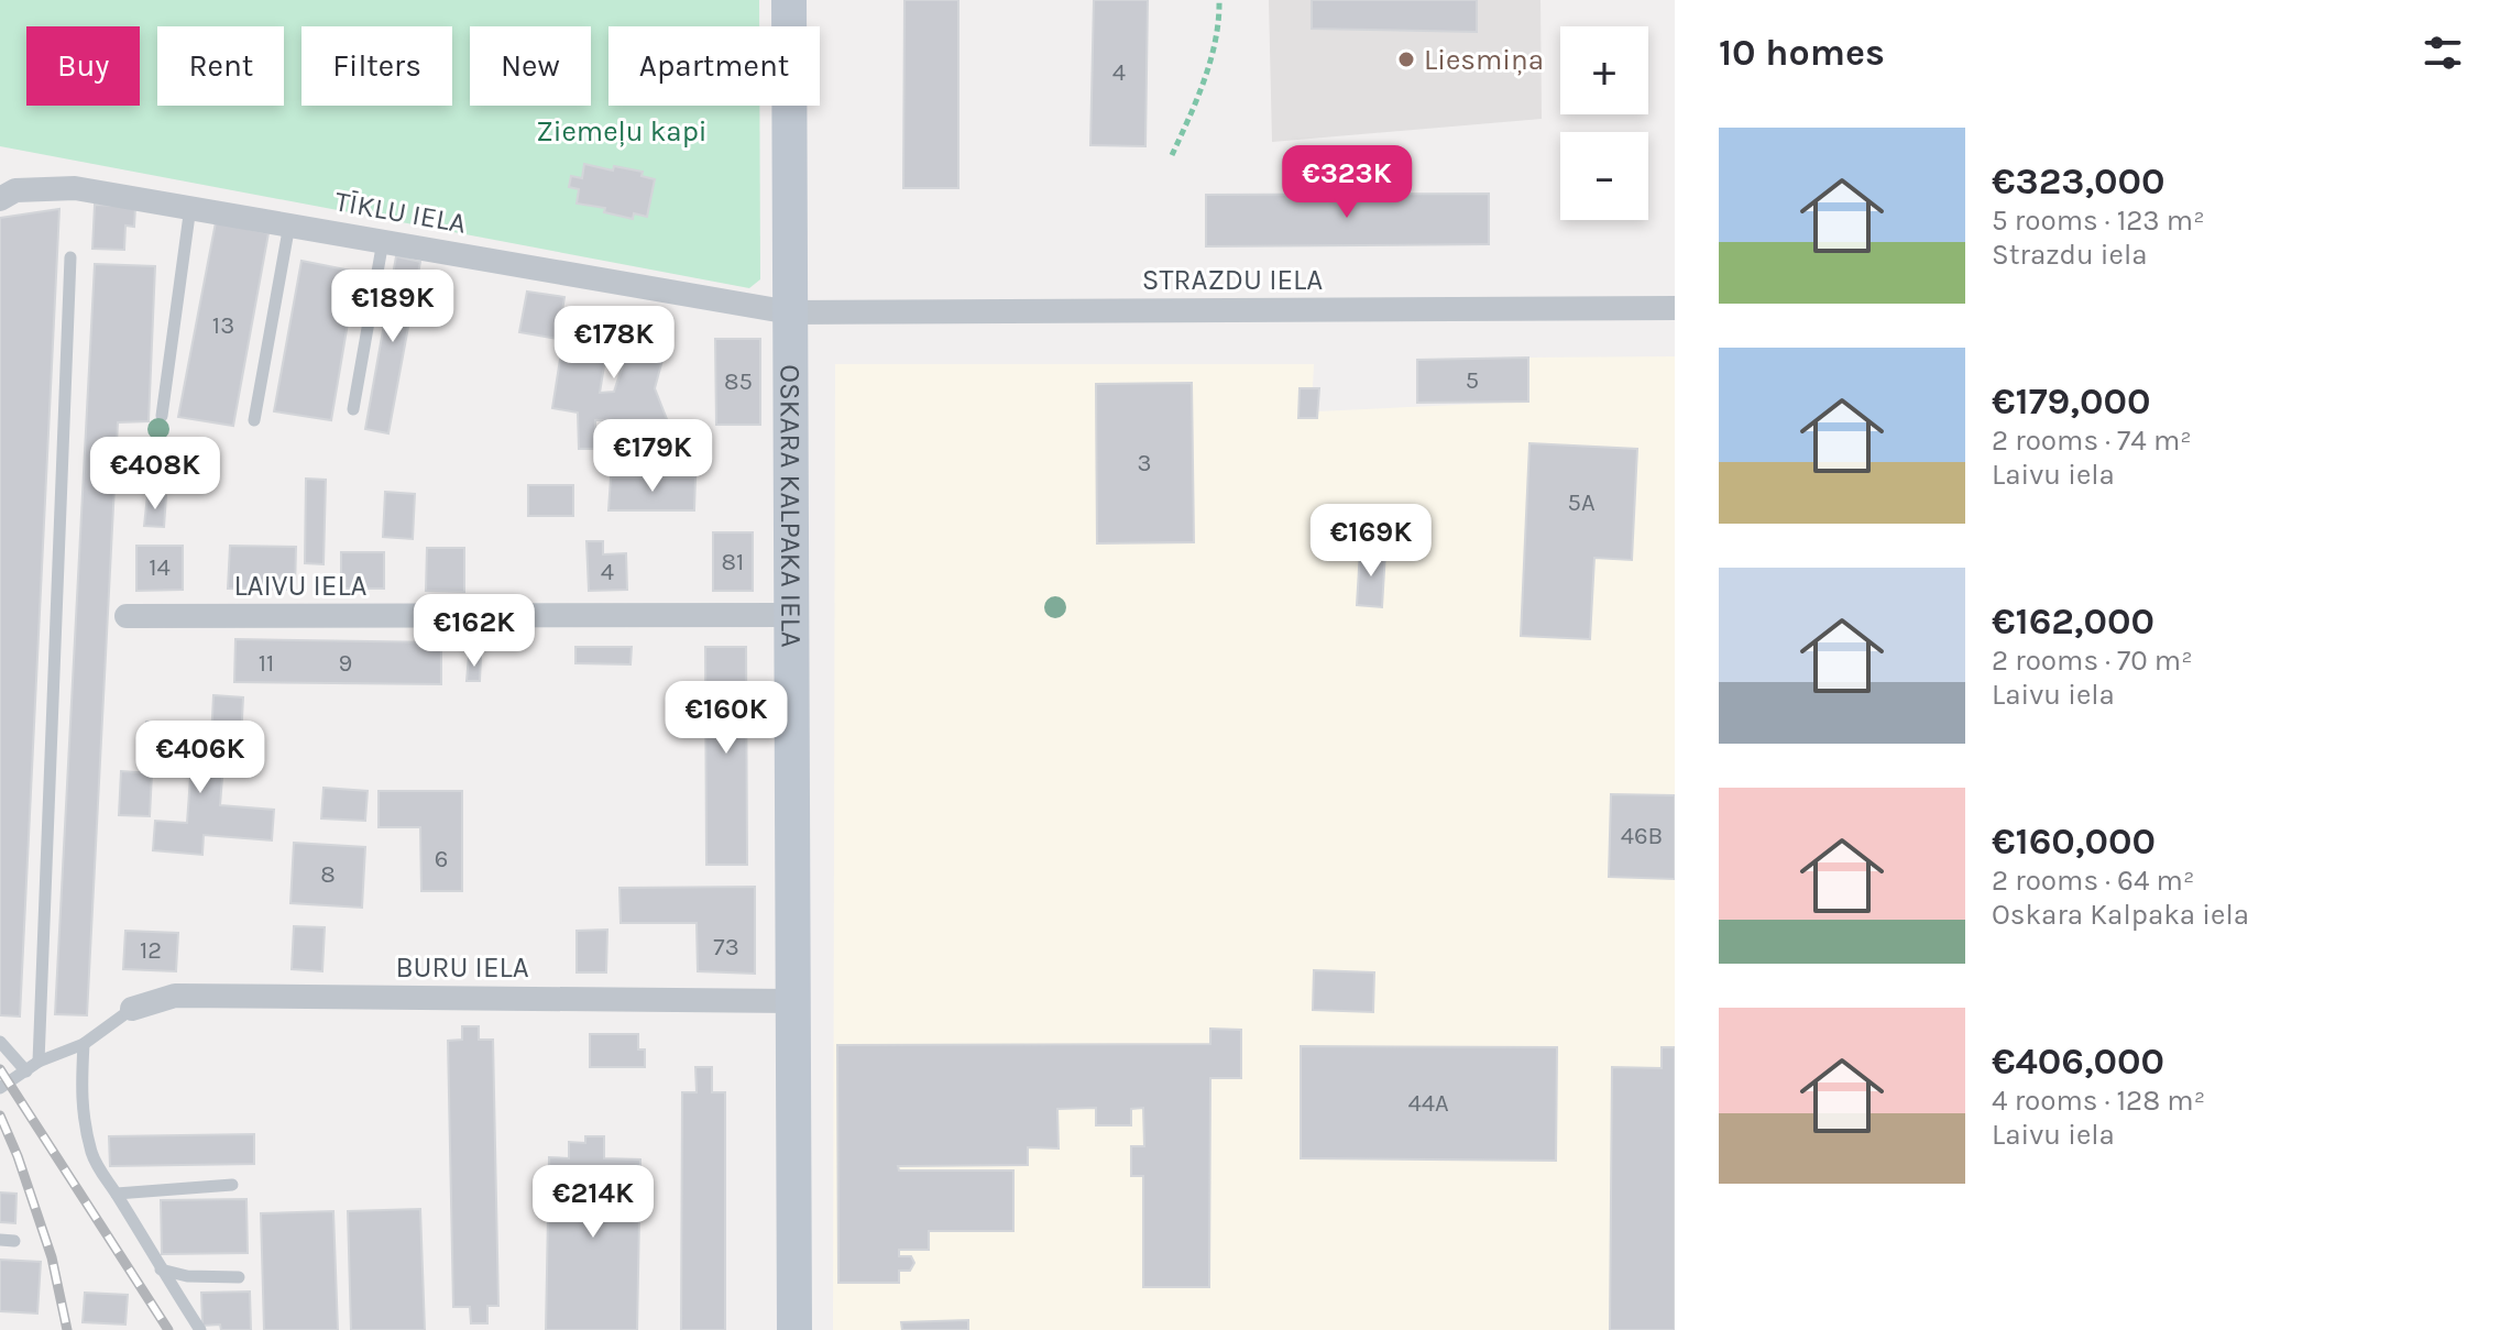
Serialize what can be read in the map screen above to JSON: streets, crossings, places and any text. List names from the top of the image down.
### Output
{
  "streets": {
    "main road": ["OSKARA KALPAKA IELA"],
    "street": [
      "TĪKLU IELA",
      "STRAZDU IELA",
      "LAIVU IELA",
      "BURU IELA"
    ]
  },
  "crossings": [
    ["TĪKLU IELA", "STRAZDU IELA"],
    ["TĪKLU IELA", "OSKARA KALPAKA IELA"],
    ["STRAZDU IELA", "OSKARA KALPAKA IELA"],
    ["OSKARA KALPAKA IELA", "LAIVU IELA"],
    ["OSKARA KALPAKA IELA", "BURU IELA"]
  ],
  "parks": ["Ziemeļu kapi"],
  "places": ["Liesmiņa"],
  "house_numbers": [
    "4",
    "13",
    "5",
    "85",
    "3",
    "5A",
    "81",
    "14",
    "4",
    "11",
    "9",
    "46B",
    "6",
    "8",
    "73",
    "12",
    "44A"
  ],
  "page": {
    "heading": "10 homes",
    "map_buttons": ["+", "−"],
    "chip": [
      "Buy",
      "Rent",
      "Filters",
      "New",
      "Apartment"
    ],
    "list": [
      {
        "name": "€323,000",
        "note": "5 rooms · 123 m² · Strazdu iela"
      },
      {
        "name": "€179,000",
        "note": "2 rooms · 74 m² · Laivu iela"
      },
      {
        "name": "€162,000",
        "note": "2 rooms · 70 m² · Laivu iela"
      },
      {
        "name": "€160,000",
        "note": "2 rooms · 64 m² · Oskara Kalpaka iela"
      },
      {
        "name": "€406,000",
        "note": "4 rooms · 128 m² · Laivu iela"
      }
    ],
    "price": [
      "€323K",
      "€189K",
      "€178K",
      "€179K",
      "€408K",
      "€169K",
      "€162K",
      "€160K",
      "€406K",
      "€214K"
    ]
  }
}
